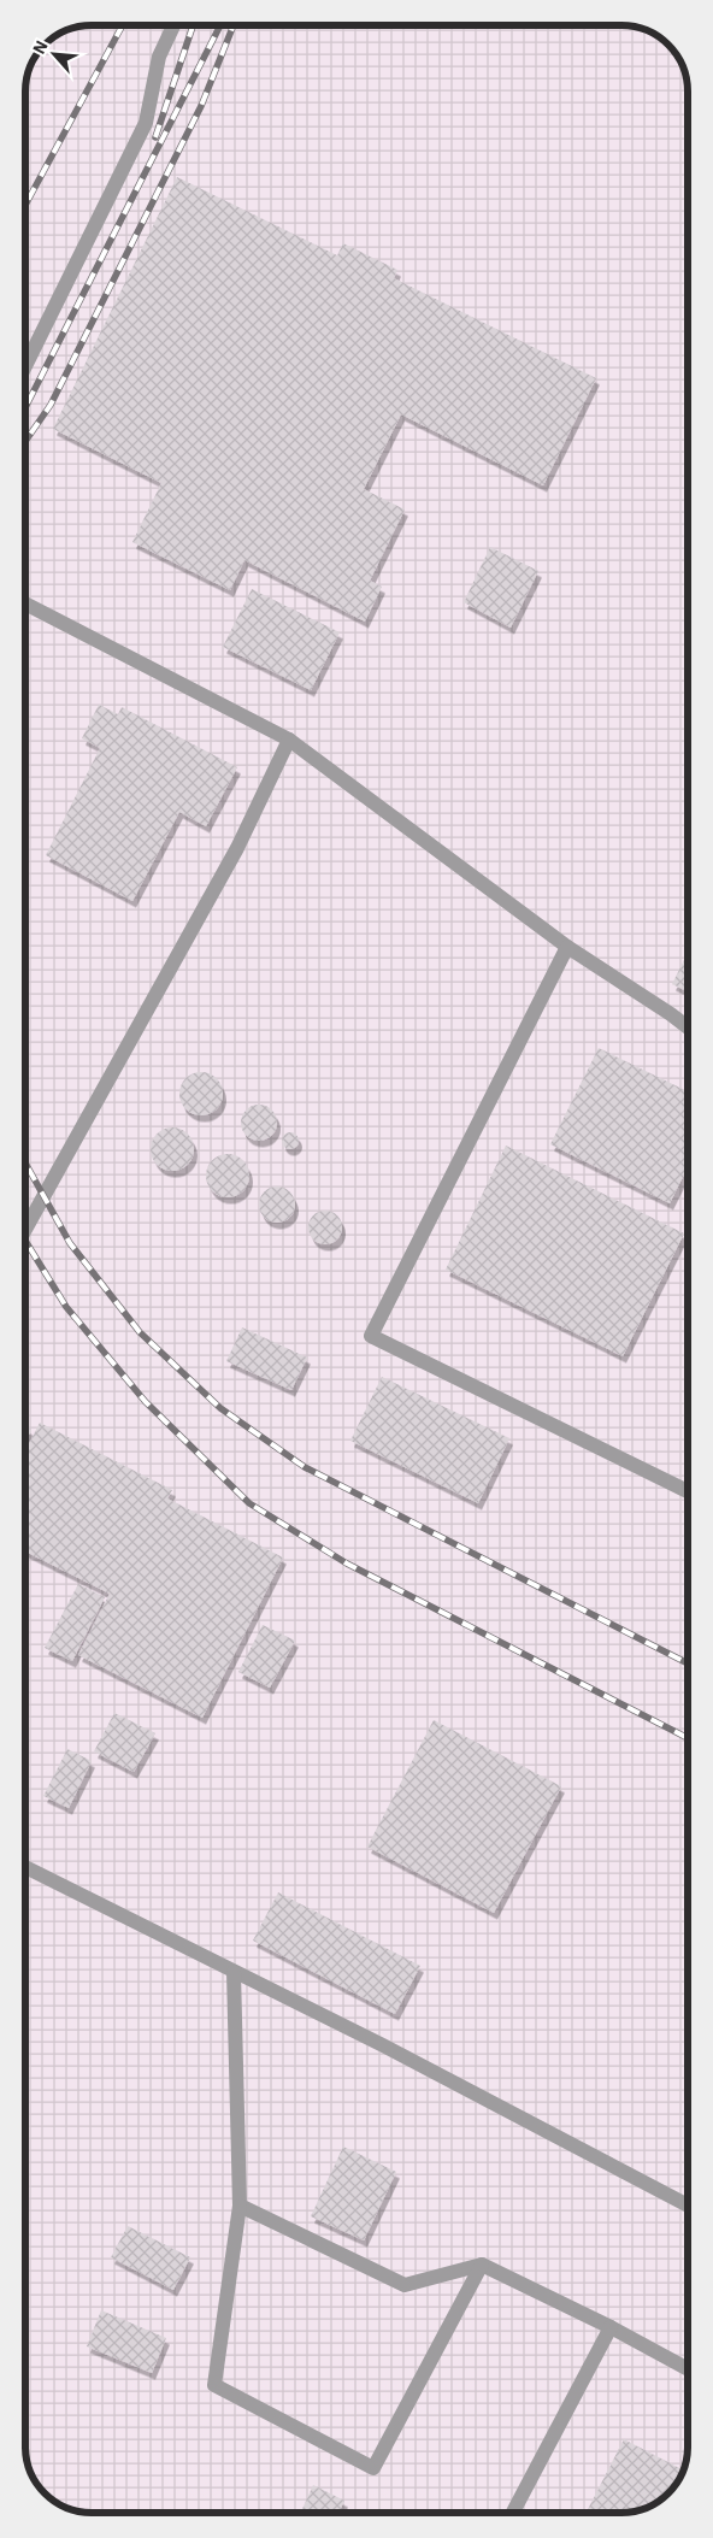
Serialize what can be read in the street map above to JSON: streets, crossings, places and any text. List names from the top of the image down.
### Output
{
  "north": "top left"
}
